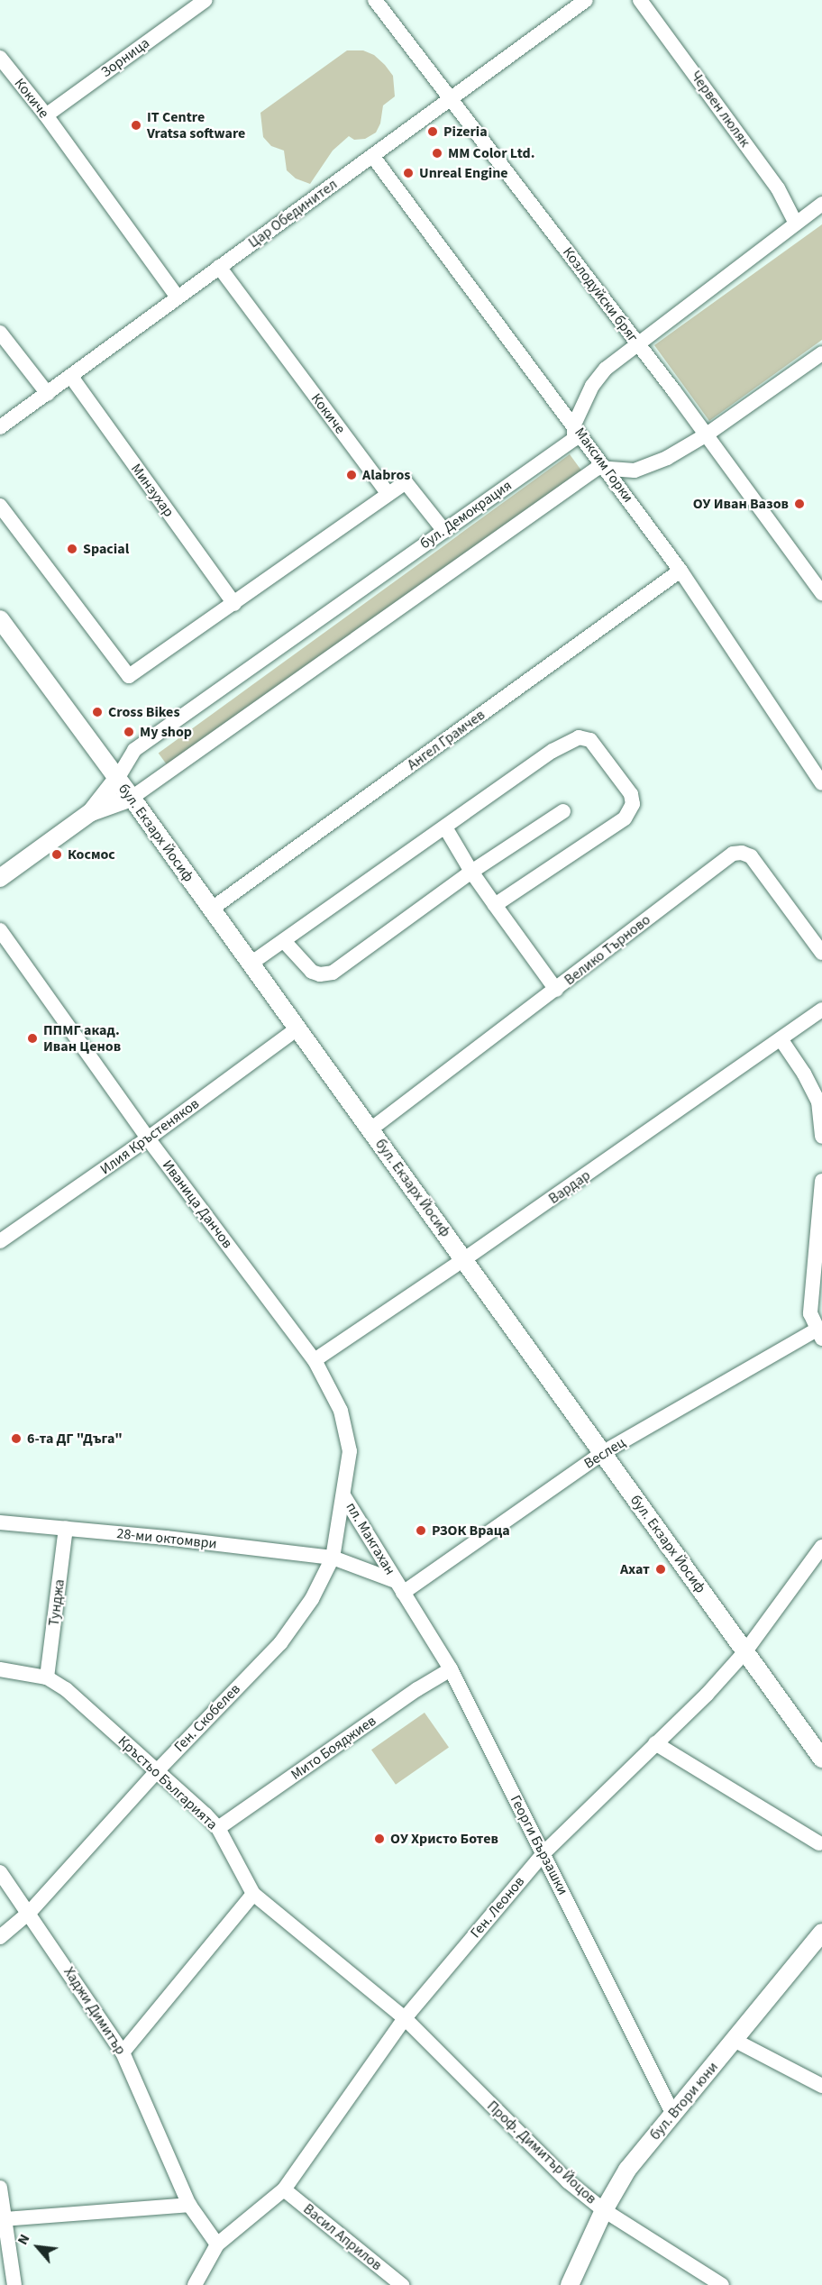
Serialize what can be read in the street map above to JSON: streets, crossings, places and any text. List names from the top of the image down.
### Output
{
  "streets": {
    "street": [
      "Зорница",
      "Кокиче",
      "Червен люляк",
      "Цар Обединител",
      "Козлодуйски бряг",
      "Максим Горки",
      "Минзухар",
      "бул. Демокрация",
      "Ангел Грамчев",
      "бул. Екзарх Йосиф",
      "Велико Търново",
      "Илия Кръстеняков",
      "Вардар",
      "Иваница Данчов",
      "Веслец",
      "28-ми октомври",
      "пл. Макгахан",
      "Тунджа",
      "Ген. Скобелев",
      "Мито Бояджиев",
      "Кръстьо Българията",
      "Георги Бързашки",
      "Ген. Леонов",
      "Хаджи Димитър",
      "бул. Втори юни",
      "Проф. Димитър Йоцов",
      "Васил Априлов"
    ]
  },
  "crossings": [
    ["Зорница", "Кокиче"],
    ["Кокиче", "Цар Обединител"],
    ["Червен люляк", "бул. Демокрация"],
    ["Цар Обединител", "Козлодуйски бряг"],
    ["Цар Обединител", "Максим Горки"],
    ["Цар Обединител", "Минзухар"],
    ["Козлодуйски бряг", "бул. Демокрация"],
    ["Максим Горки", "бул. Демокрация"],
    ["Максим Горки", "Ангел Грамчев"],
    ["бул. Демокрация", "бул. Екзарх Йосиф"],
    ["Ангел Грамчев", "бул. Екзарх Йосиф"],
    ["бул. Екзарх Йосиф", "Велико Търново"],
    ["бул. Екзарх Йосиф", "Илия Кръстеняков"],
    ["бул. Екзарх Йосиф", "Вардар"],
    ["бул. Екзарх Йосиф", "Веслец"],
    ["бул. Екзарх Йосиф", "Ген. Леонов"],
    ["Илия Кръстеняков", "Иваница Данчов"],
    ["Вардар", "Иваница Данчов"],
    ["Иваница Данчов", "пл. Макгахан"],
    ["Веслец", "пл. Макгахан"],
    ["Веслец", "Георги Бързашки"],
    ["28-ми октомври", "пл. Макгахан"],
    ["28-ми октомври", "Тунджа"],
    ["28-ми октомври", "Ген. Скобелев"],
    ["пл. Макгахан", "Ген. Скобелев"],
    ["пл. Макгахан", "Георги Бързашки"],
    ["Тунджа", "Кръстьо Българията"],
    ["Ген. Скобелев", "Кръстьо Българията"],
    ["Ген. Скобелев", "Хаджи Димитър"],
    ["Мито Бояджиев", "Кръстьо Българията"],
    ["Мито Бояджиев", "Георги Бързашки"],
    ["Кръстьо Българията", "Ген. Леонов"],
    ["Кръстьо Българията", "Проф. Димитър Йоцов"],
    ["Георги Бързашки", "Ген. Леонов"],
    ["Георги Бързашки", "бул. Втори юни"],
    ["Ген. Леонов", "Хаджи Димитър"],
    ["Ген. Леонов", "Проф. Димитър Йоцов"],
    ["Ген. Леонов", "Васил Априлов"],
    ["бул. Втори юни", "Проф. Димитър Йоцов"]
  ],
  "places": [
    "IT Centre Vratsa software",
    "Pizeria",
    "MM Color Ltd.",
    "Unreal Engine",
    "Alabros",
    "ОУ Иван Вазов",
    "Spacial",
    "Cross Bikes",
    "My shop",
    "Космос",
    "ППМГ акад. Иван Ценов",
    "6-та ДГ \"Дъга\"",
    "РЗОК Враца",
    "Ахат",
    "ОУ Христо Ботев"
  ],
  "north": "top left"
}
